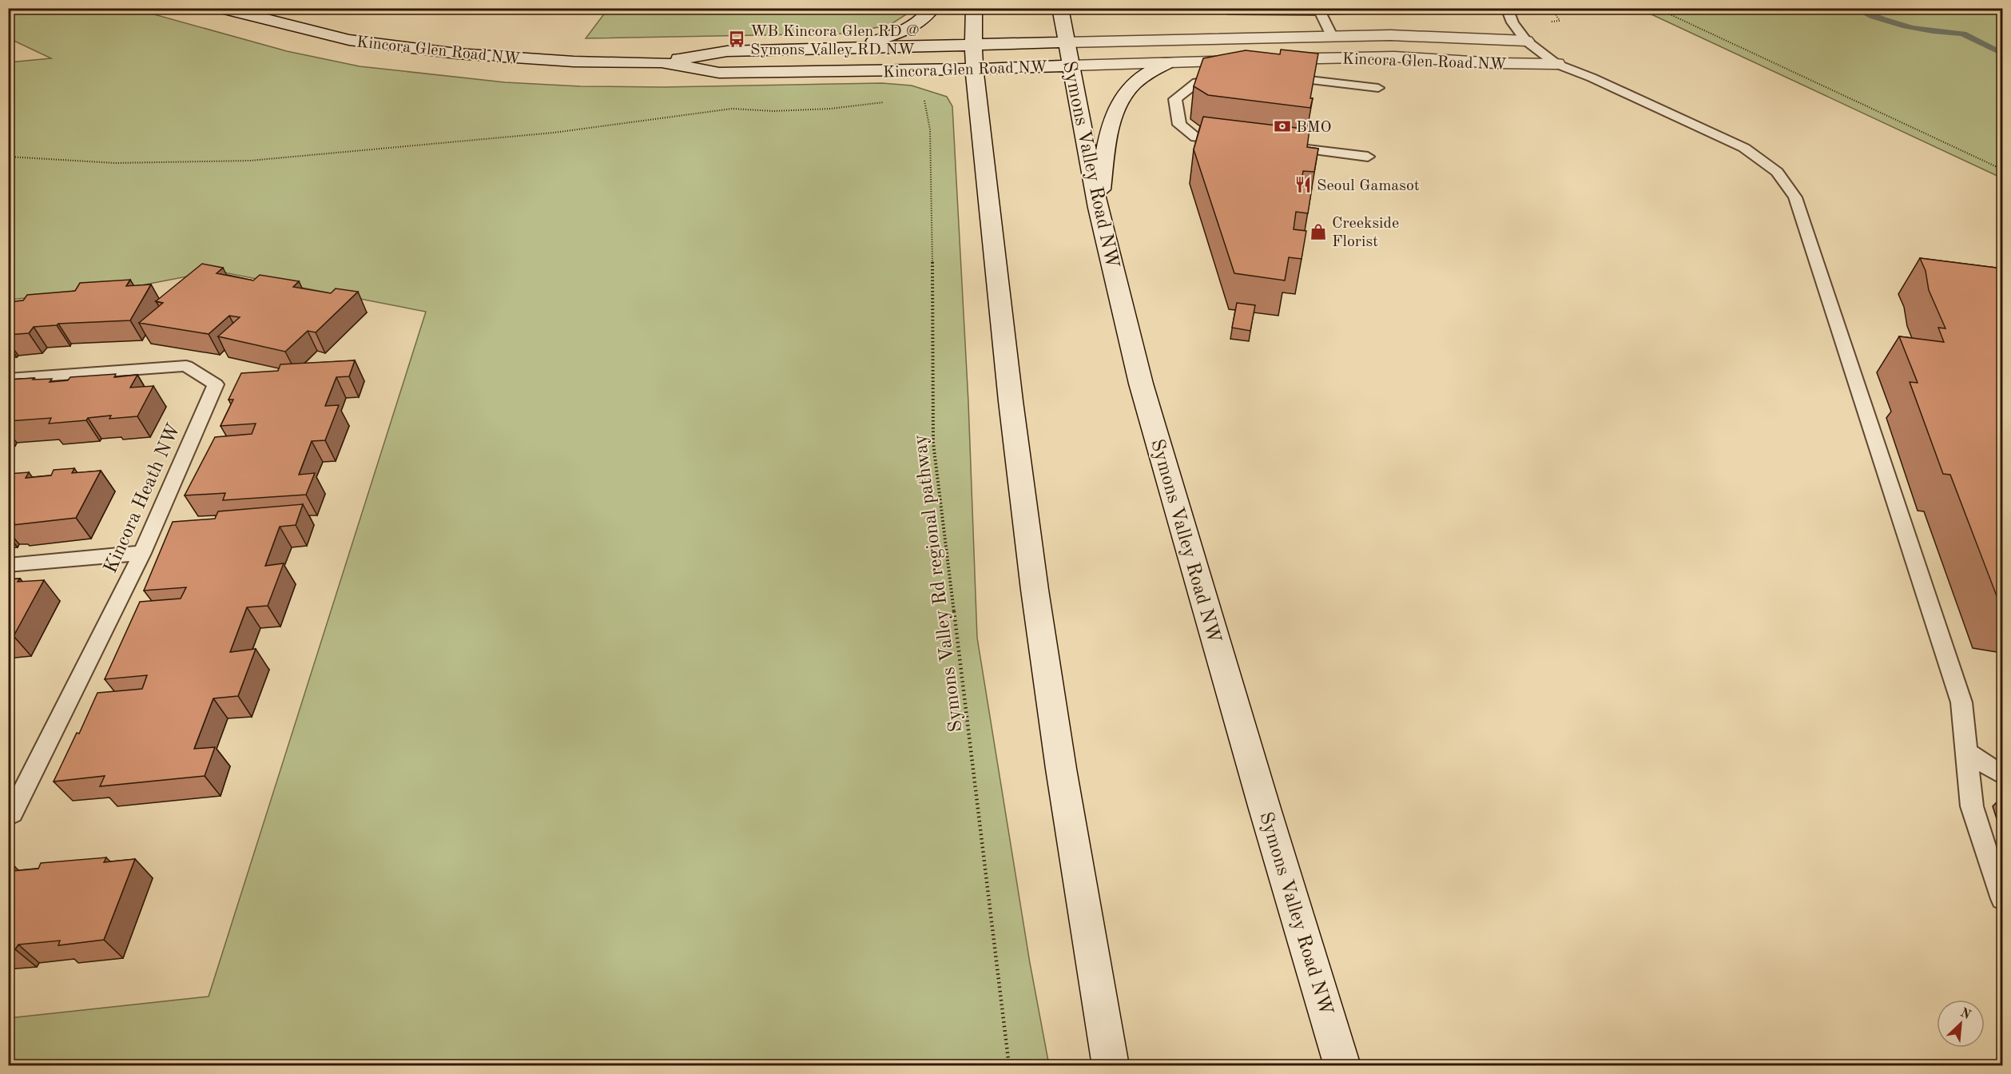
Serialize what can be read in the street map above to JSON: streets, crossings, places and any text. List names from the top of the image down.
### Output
{
  "streets": {
    "main road": ["Kincora Glen Road NW", "Symons Valley Road NW"],
    "lane": ["Kincora Heath NW"],
    "path": ["Symons Valley Rd regional pathway"]
  },
  "crossings": [
    ["Kincora Glen Road NW", "Symons Valley Road NW"]
  ],
  "places": {
    "bus stop": ["WB Kincora Glen RD @ Symons Valley RD NW"],
    "bank": ["BMO"],
    "restaurant": ["Seoul Gamasot"],
    "shop": ["Creekside Florist"]
  },
  "north": "top right"
}
